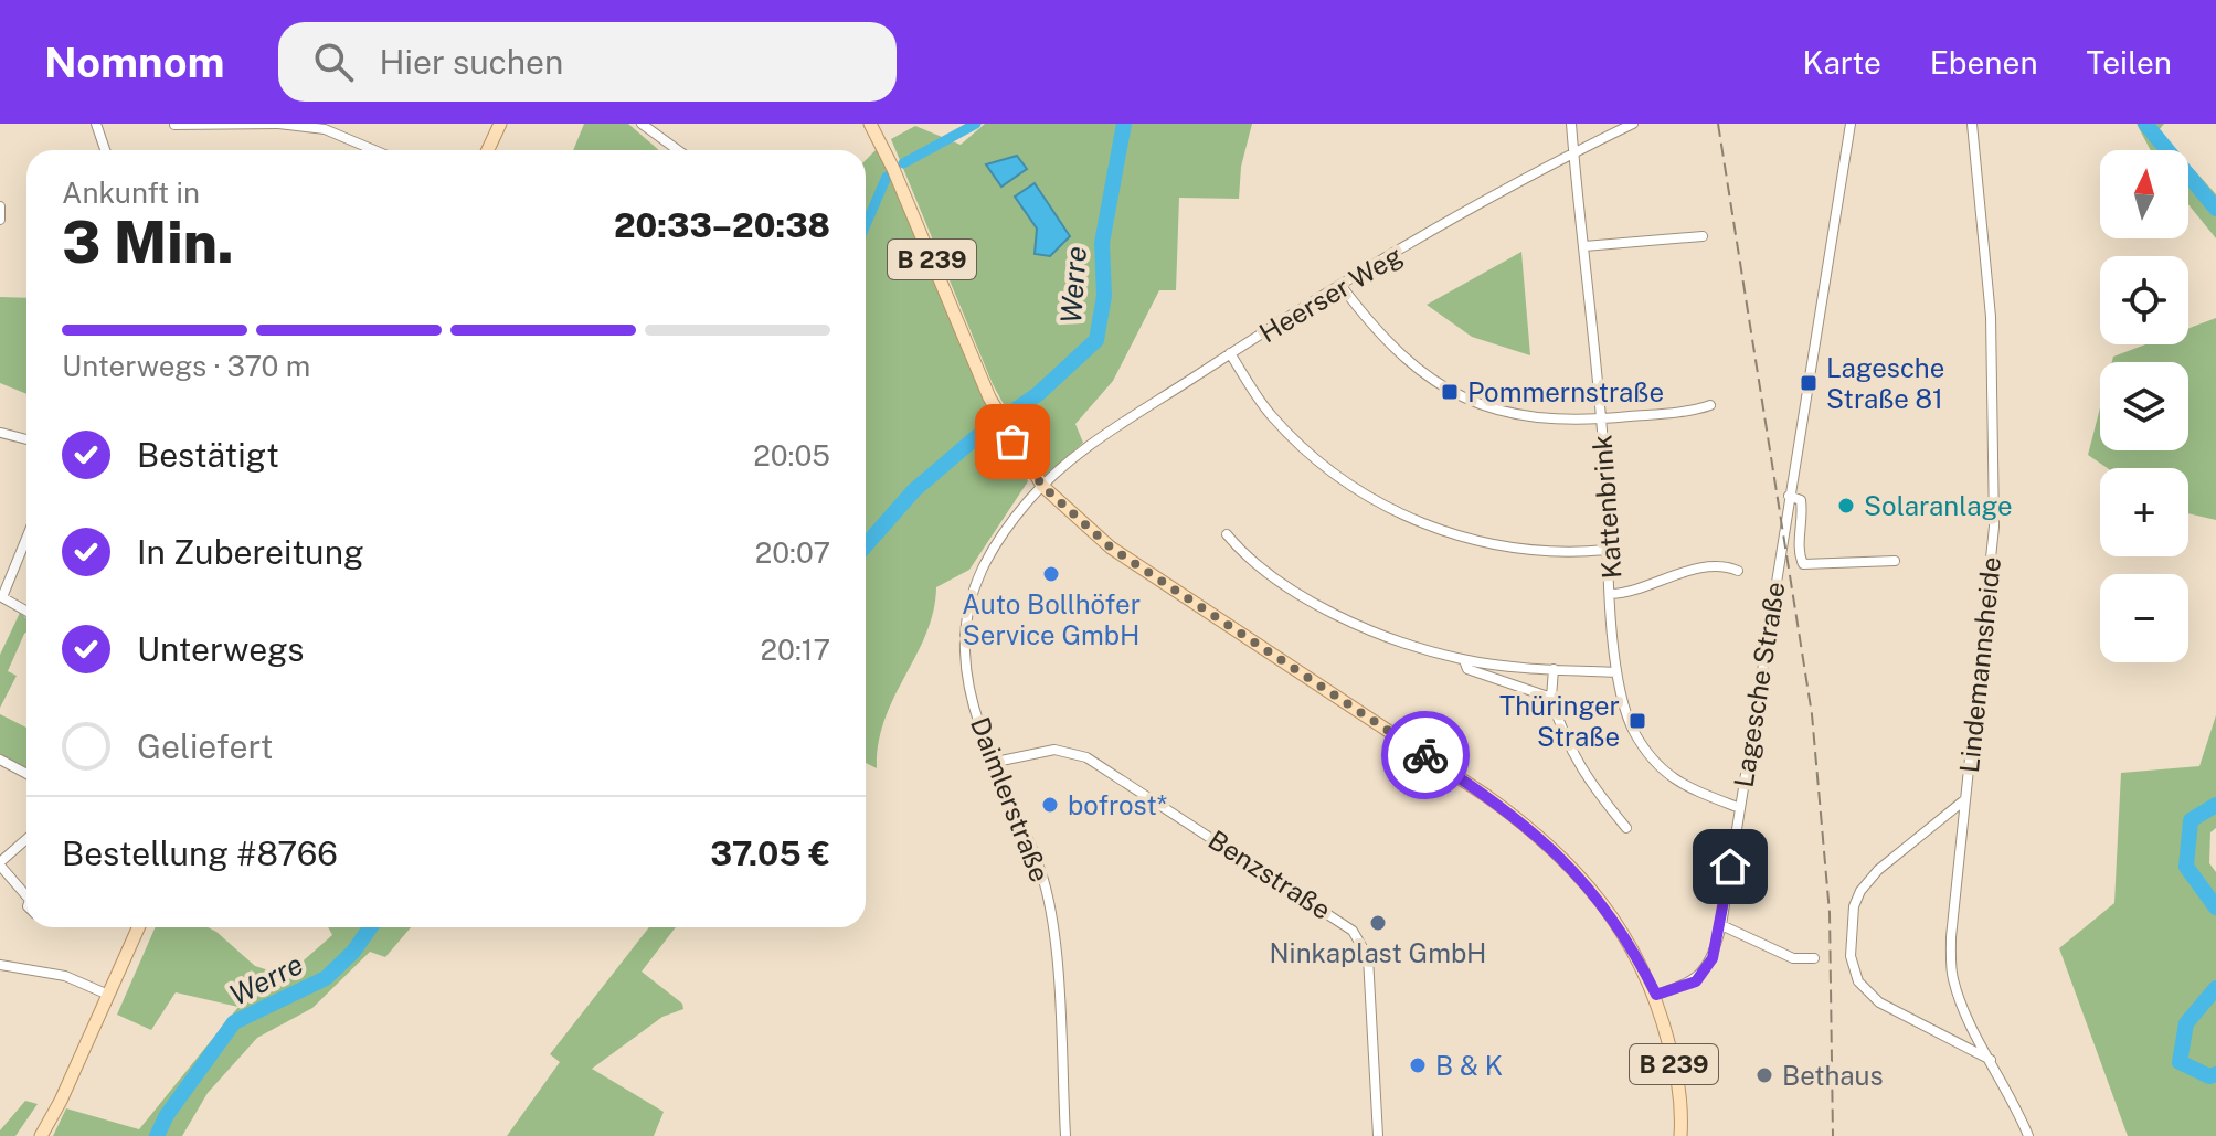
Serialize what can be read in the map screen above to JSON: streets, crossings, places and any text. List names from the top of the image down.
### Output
{
  "streets": {
    "main road": ["B 239"],
    "street": [
      "Heerser Weg",
      "Kattenbrink",
      "Lindemannsheide",
      "Lagesche Straße",
      "Daimlerstraße",
      "Benzstraße"
    ]
  },
  "crossings": [
    ["B 239", "Heerser Weg"],
    ["B 239", "Lagesche Straße"],
    ["B 239", "Daimlerstraße"],
    ["Heerser Weg", "Kattenbrink"],
    ["Heerser Weg", "Daimlerstraße"],
    ["Kattenbrink", "Lagesche Straße"],
    ["Daimlerstraße", "Benzstraße"]
  ],
  "water": ["Werre"],
  "places": {
    "transit": ["Lagesche Straße 81", "Pommernstraße", "Thüringer Straße"],
    "other": [
      "Solaranlage",
      "Auto Bollhöfer Service GmbH",
      "bofrost*",
      "Ninkaplast GmbH",
      "B & K",
      "Bethaus"
    ]
  },
  "north": "top",
  "page": {
    "header": "Nomnom",
    "search": "Hier suchen",
    "nav": ["Karte", "Ebenen", "Teilen"],
    "map_buttons": ["+", "−"],
    "heading": ["3 Min.", "Ankunft in", "20:33–20:38"],
    "panel": ["Bestellung #8766", "37.05 €"],
    "bar": "Unterwegs · 370 m",
    "list": [
      ["Bestätigt", "20:05"],
      ["In Zubereitung", "20:07"],
      ["Unterwegs", "20:17"],
      "Geliefert"
    ]
  }
}
